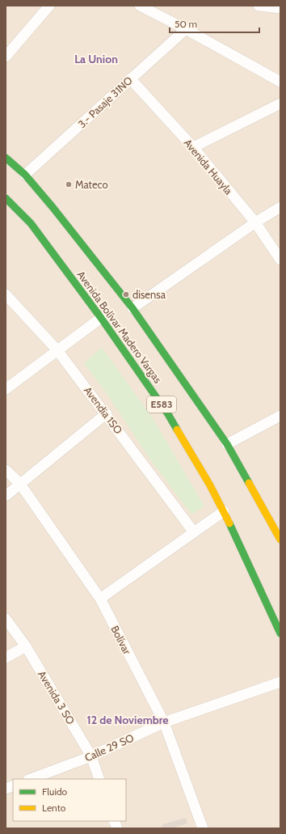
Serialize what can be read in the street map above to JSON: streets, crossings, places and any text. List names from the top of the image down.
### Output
{
  "streets": {
    "main road": ["Avenida Bolívar Madero Vargas", "E583"],
    "street": [
      "3.- Pasaje 31NO",
      "Avenida Huayla",
      "Avendia 1SO",
      "Bolívar",
      "Avenida 3 SO",
      "Calle 29 SO"
    ]
  },
  "crossings": [
    ["3.- Pasaje 31NO", "Avenida Huayla"],
    ["3.- Pasaje 31NO", "Avenida Bolívar Madero Vargas"],
    ["Bolívar", "Calle 29 SO"],
    ["Avenida 3 SO", "Calle 29 SO"]
  ],
  "districts": ["La Union", "12 de Noviembre"],
  "places": ["Mateco", "disensa"],
  "legend": ["Fluido", "Lento"],
  "scale_bar": "50 m"
}
